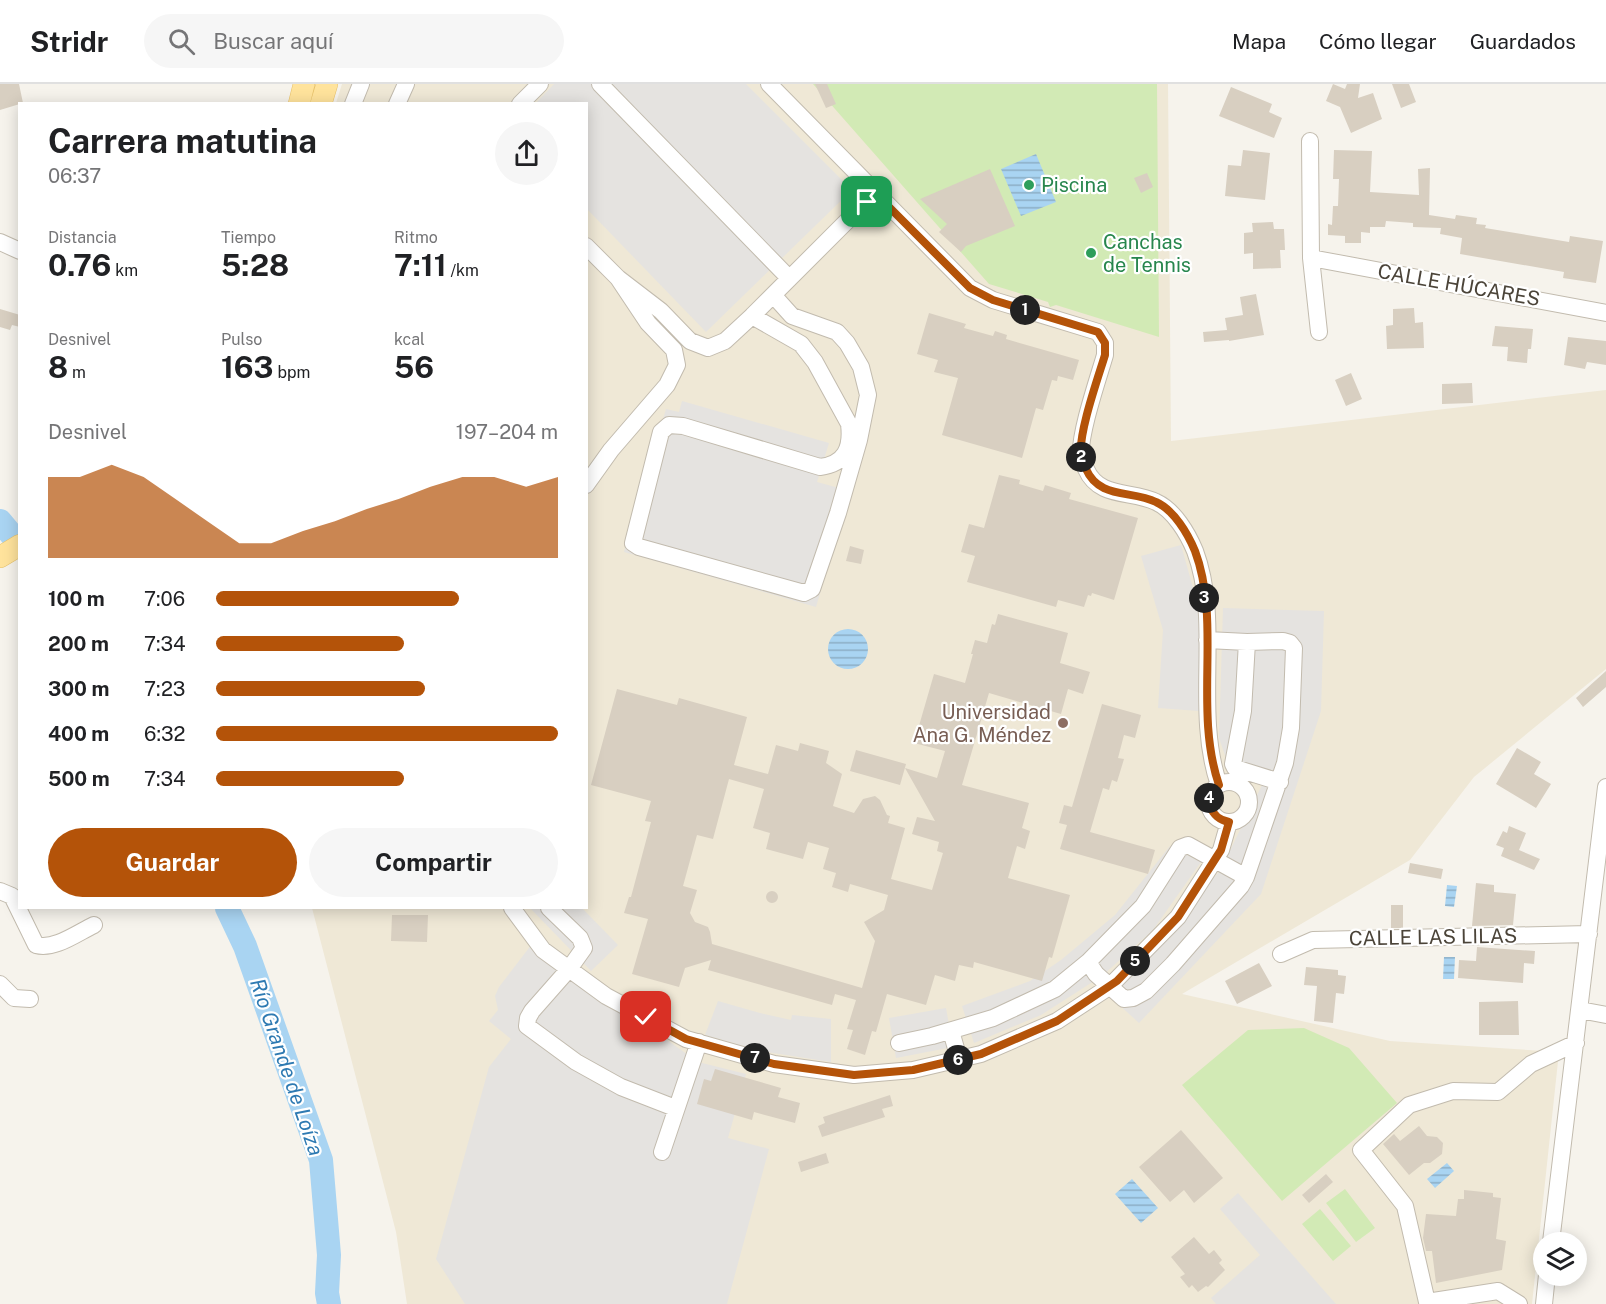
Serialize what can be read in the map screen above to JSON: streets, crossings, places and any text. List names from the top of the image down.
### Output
{
  "streets": {
    "street": ["CALLE HÚCARES", "CALLE LAS LILAS"]
  },
  "water": ["Río Grande de Loíza"],
  "places": ["Piscina", "Canchas de Tennis", "Universidad Ana G. Méndez"],
  "page": {
    "header": "Stridr",
    "search": "Buscar aquí",
    "nav": ["Mapa", "Cómo llegar", "Guardados"],
    "heading": ["Carrera matutina", "06:37"],
    "stats": [
      ["Distancia", "0.76 km"],
      ["Tiempo", "5:28"],
      ["Ritmo", "7:11 /km"],
      ["Desnivel", "8 m"],
      ["Pulso", "163 bpm"],
      ["kcal", "56"]
    ],
    "pins": [
      "1",
      "2",
      "3",
      "4",
      "5",
      "7",
      "6"
    ],
    "chart": ["Desnivel", "197–204 m"],
    "list": [
      {
        "name": "100 m",
        "note": "7:06"
      },
      {
        "name": "200 m",
        "note": "7:34"
      },
      {
        "name": "300 m",
        "note": "7:23"
      },
      {
        "name": "400 m",
        "note": "6:32"
      },
      {
        "name": "500 m",
        "note": "7:34"
      }
    ],
    "buttons": ["Guardar", "Compartir"]
  }
}
